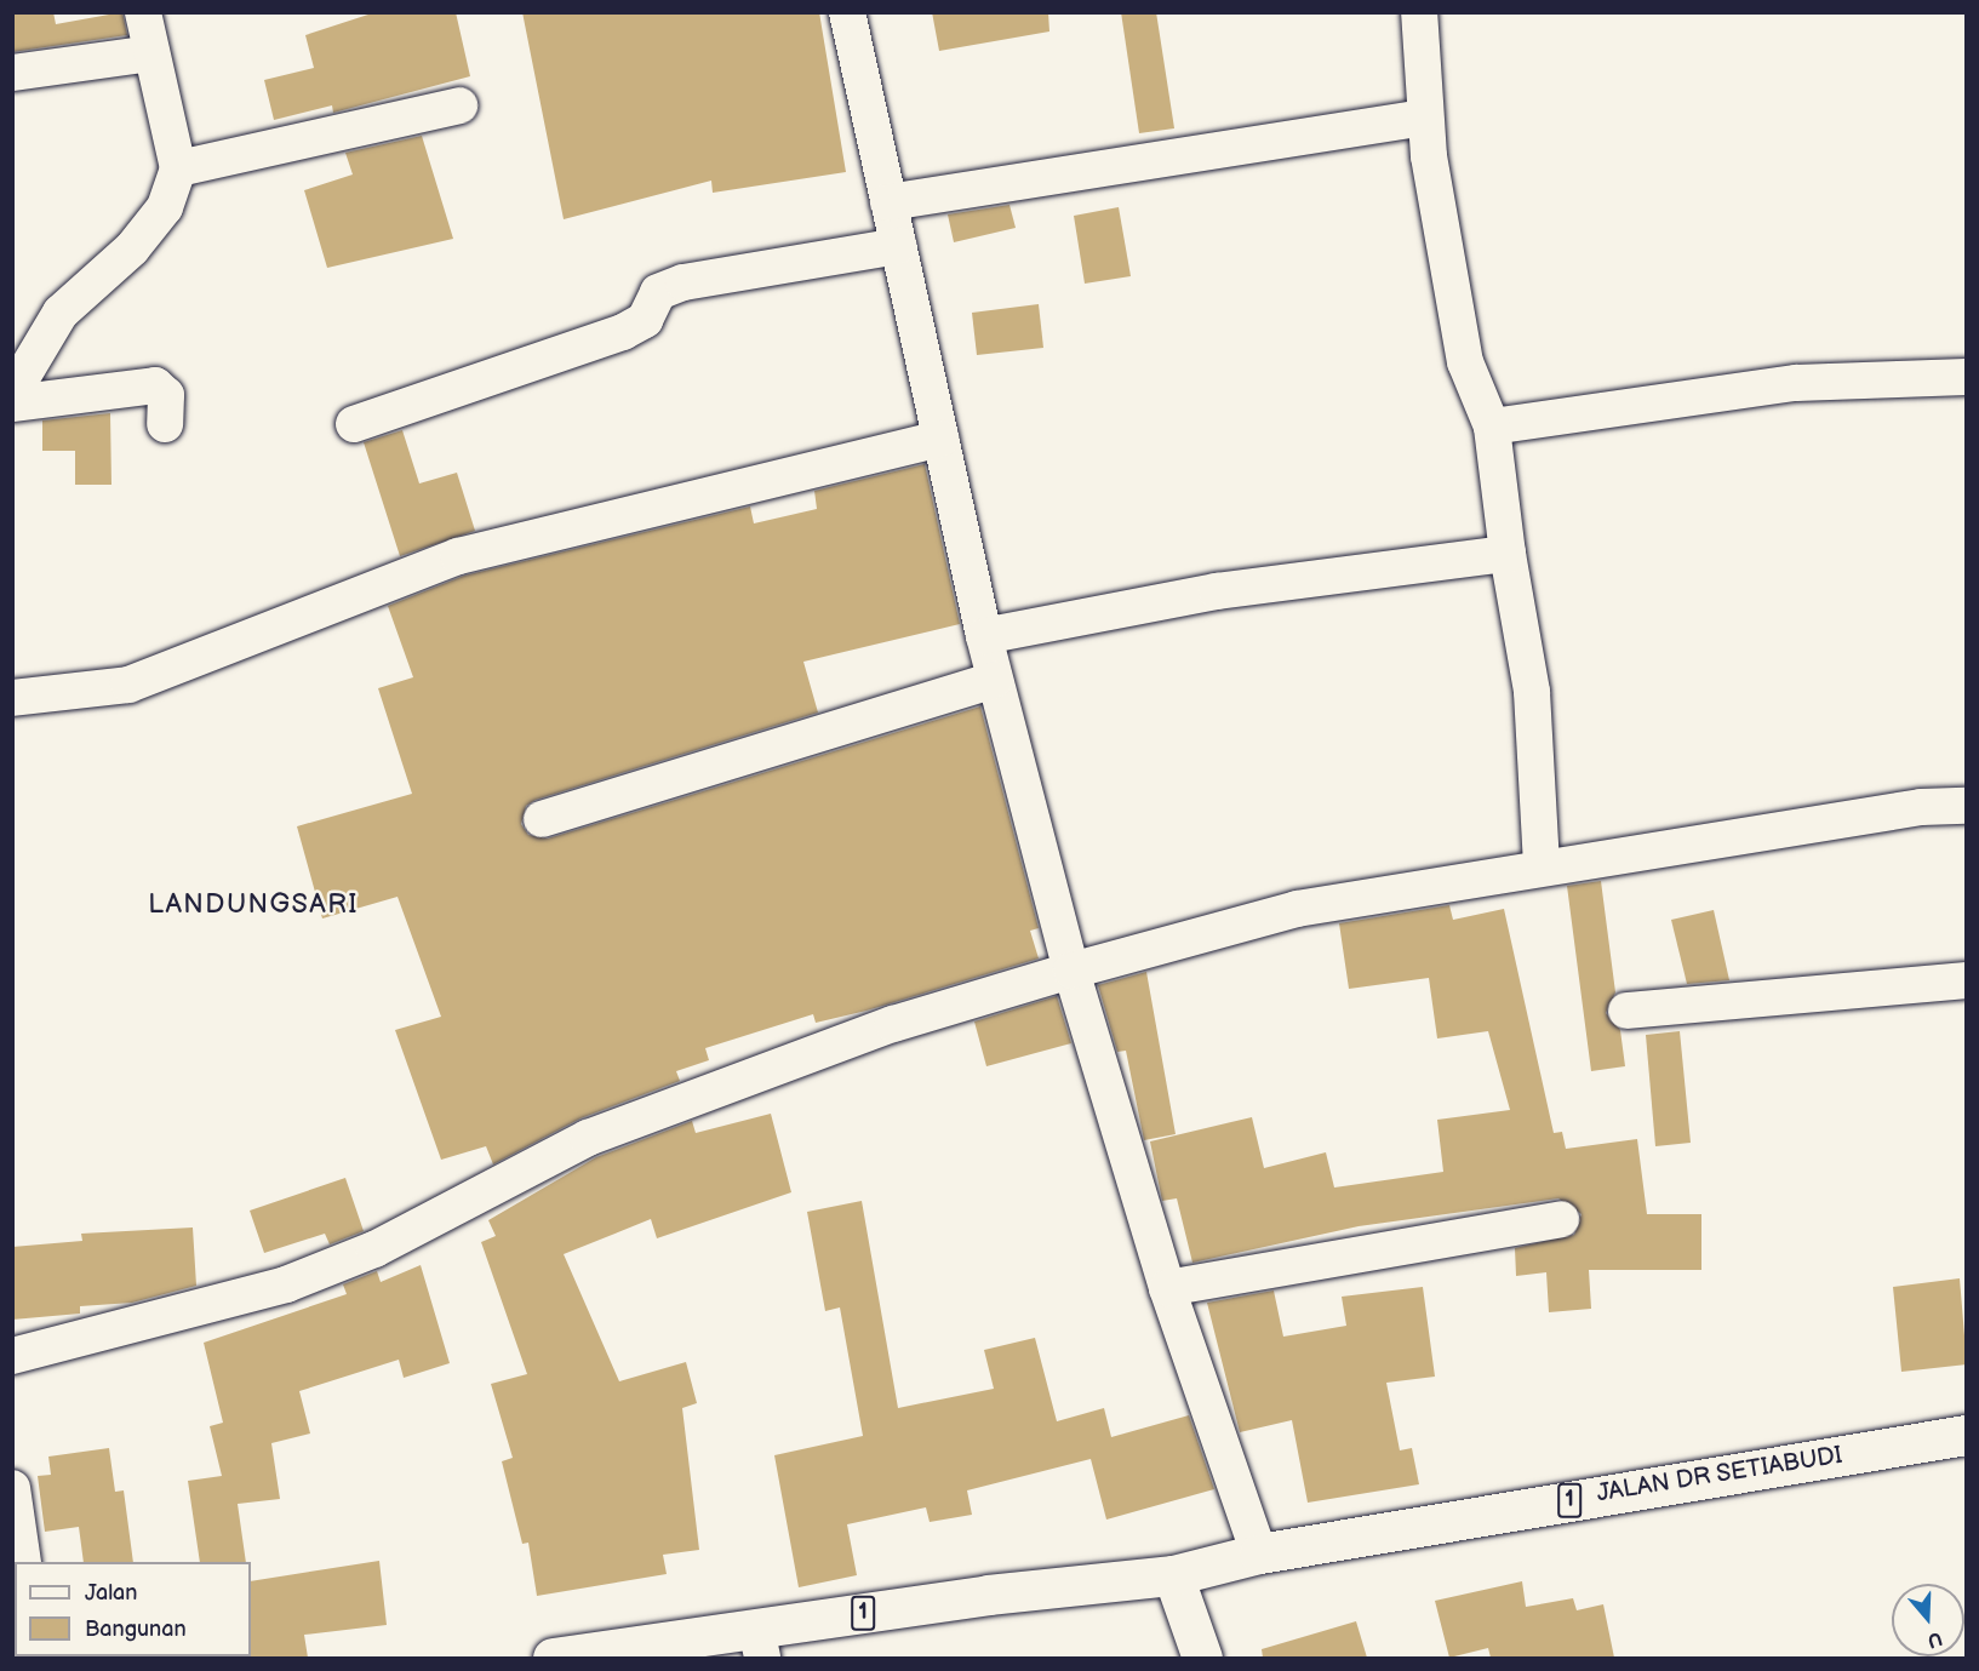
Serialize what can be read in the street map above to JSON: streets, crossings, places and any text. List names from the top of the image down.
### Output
{
  "streets": {
    "main road": ["JALAN DR SETIABUDI", "1"]
  },
  "crossings": [
    ["JALAN DR SETIABUDI", "1"]
  ],
  "districts": ["LANDUNGSARI"],
  "legend": ["Jalan", "Bangunan"],
  "north": "bottom"
}
